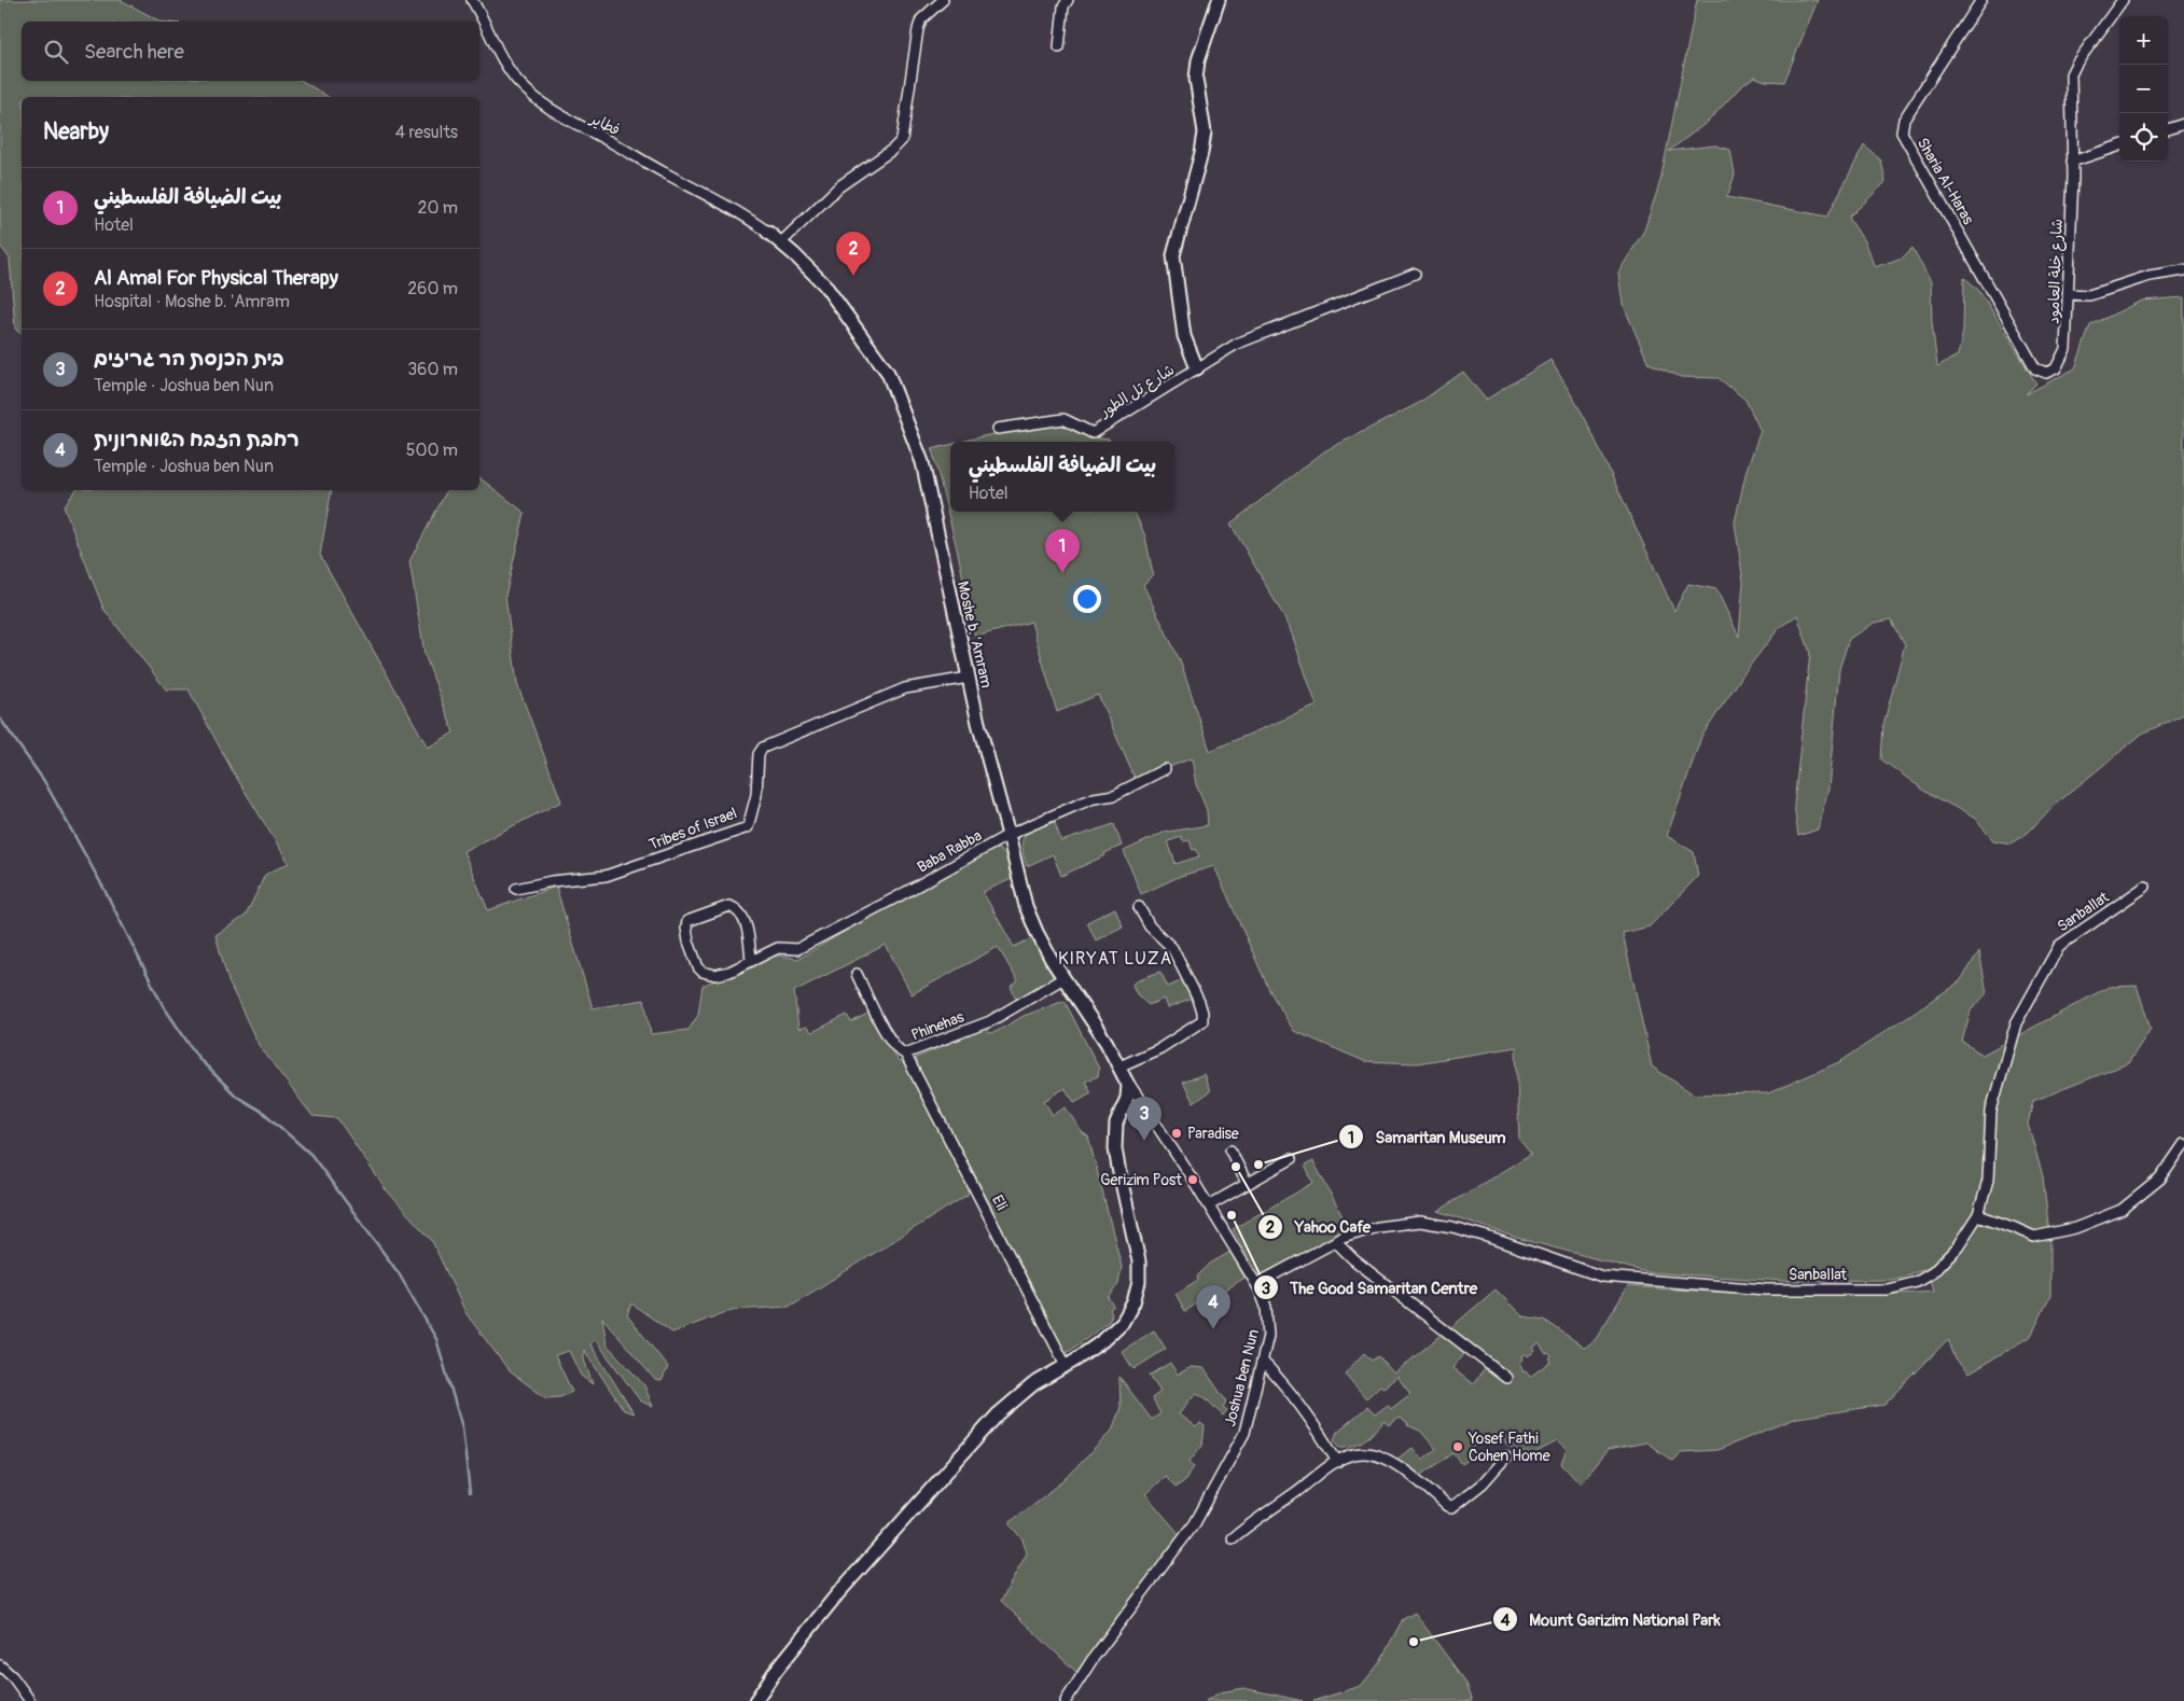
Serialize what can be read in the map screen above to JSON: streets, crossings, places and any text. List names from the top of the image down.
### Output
{
  "streets": {
    "street": [
      "فطاير",
      "Sharia Al-Haras",
      "شارع خلة العامود",
      "شارع تل الطور",
      "Moshe b. 'Amram",
      "Tribes of Israel",
      "Baba Rabba",
      "Sanballat",
      "Phinehas",
      "Eli",
      "Joshua ben Nun"
    ]
  },
  "crossings": [
    ["فطاير", "Moshe b. 'Amram"],
    ["Sharia Al-Haras", "شارع خلة العامود"],
    ["Moshe b. 'Amram", "Tribes of Israel"],
    ["Moshe b. 'Amram", "Baba Rabba"],
    ["Moshe b. 'Amram", "Phinehas"],
    ["Moshe b. 'Amram", "Joshua ben Nun"],
    ["Sanballat", "Joshua ben Nun"],
    ["Phinehas", "Eli"]
  ],
  "districts": ["KIRYAT LUZA"],
  "places": [
    "Paradise",
    "Samaritan Museum",
    "Yahoo Cafe",
    "Gerizim Post",
    "The Good Samaritan Centre",
    "Yosef Fathi Cohen Home",
    "Mount Garizim National Park"
  ],
  "page": {
    "map_buttons": ["+", "−"],
    "search": "Search here",
    "heading": ["Nearby", "4 results"],
    "list": [
      {
        "mark": "1",
        "name": "بيت الضيافة الفلسطيني",
        "note": "Hotel",
        "value": "20 m"
      },
      {
        "mark": "2",
        "name": "Al Amal For Physical Therapy",
        "note": "Hospital · Moshe b. 'Amram",
        "value": "260 m"
      },
      {
        "mark": "3",
        "name": "בית הכנסת הר גריזים",
        "note": "Temple · Joshua ben Nun",
        "value": "360 m"
      },
      {
        "mark": "4",
        "name": "רחבת הזבח השומרונית",
        "note": "Temple · Joshua ben Nun",
        "value": "500 m"
      }
    ],
    "pins": [
      "2",
      "1",
      "3",
      "4"
    ],
    "popup": ["بيت الضيافة الفلسطيني", "Hotel"]
  }
}
